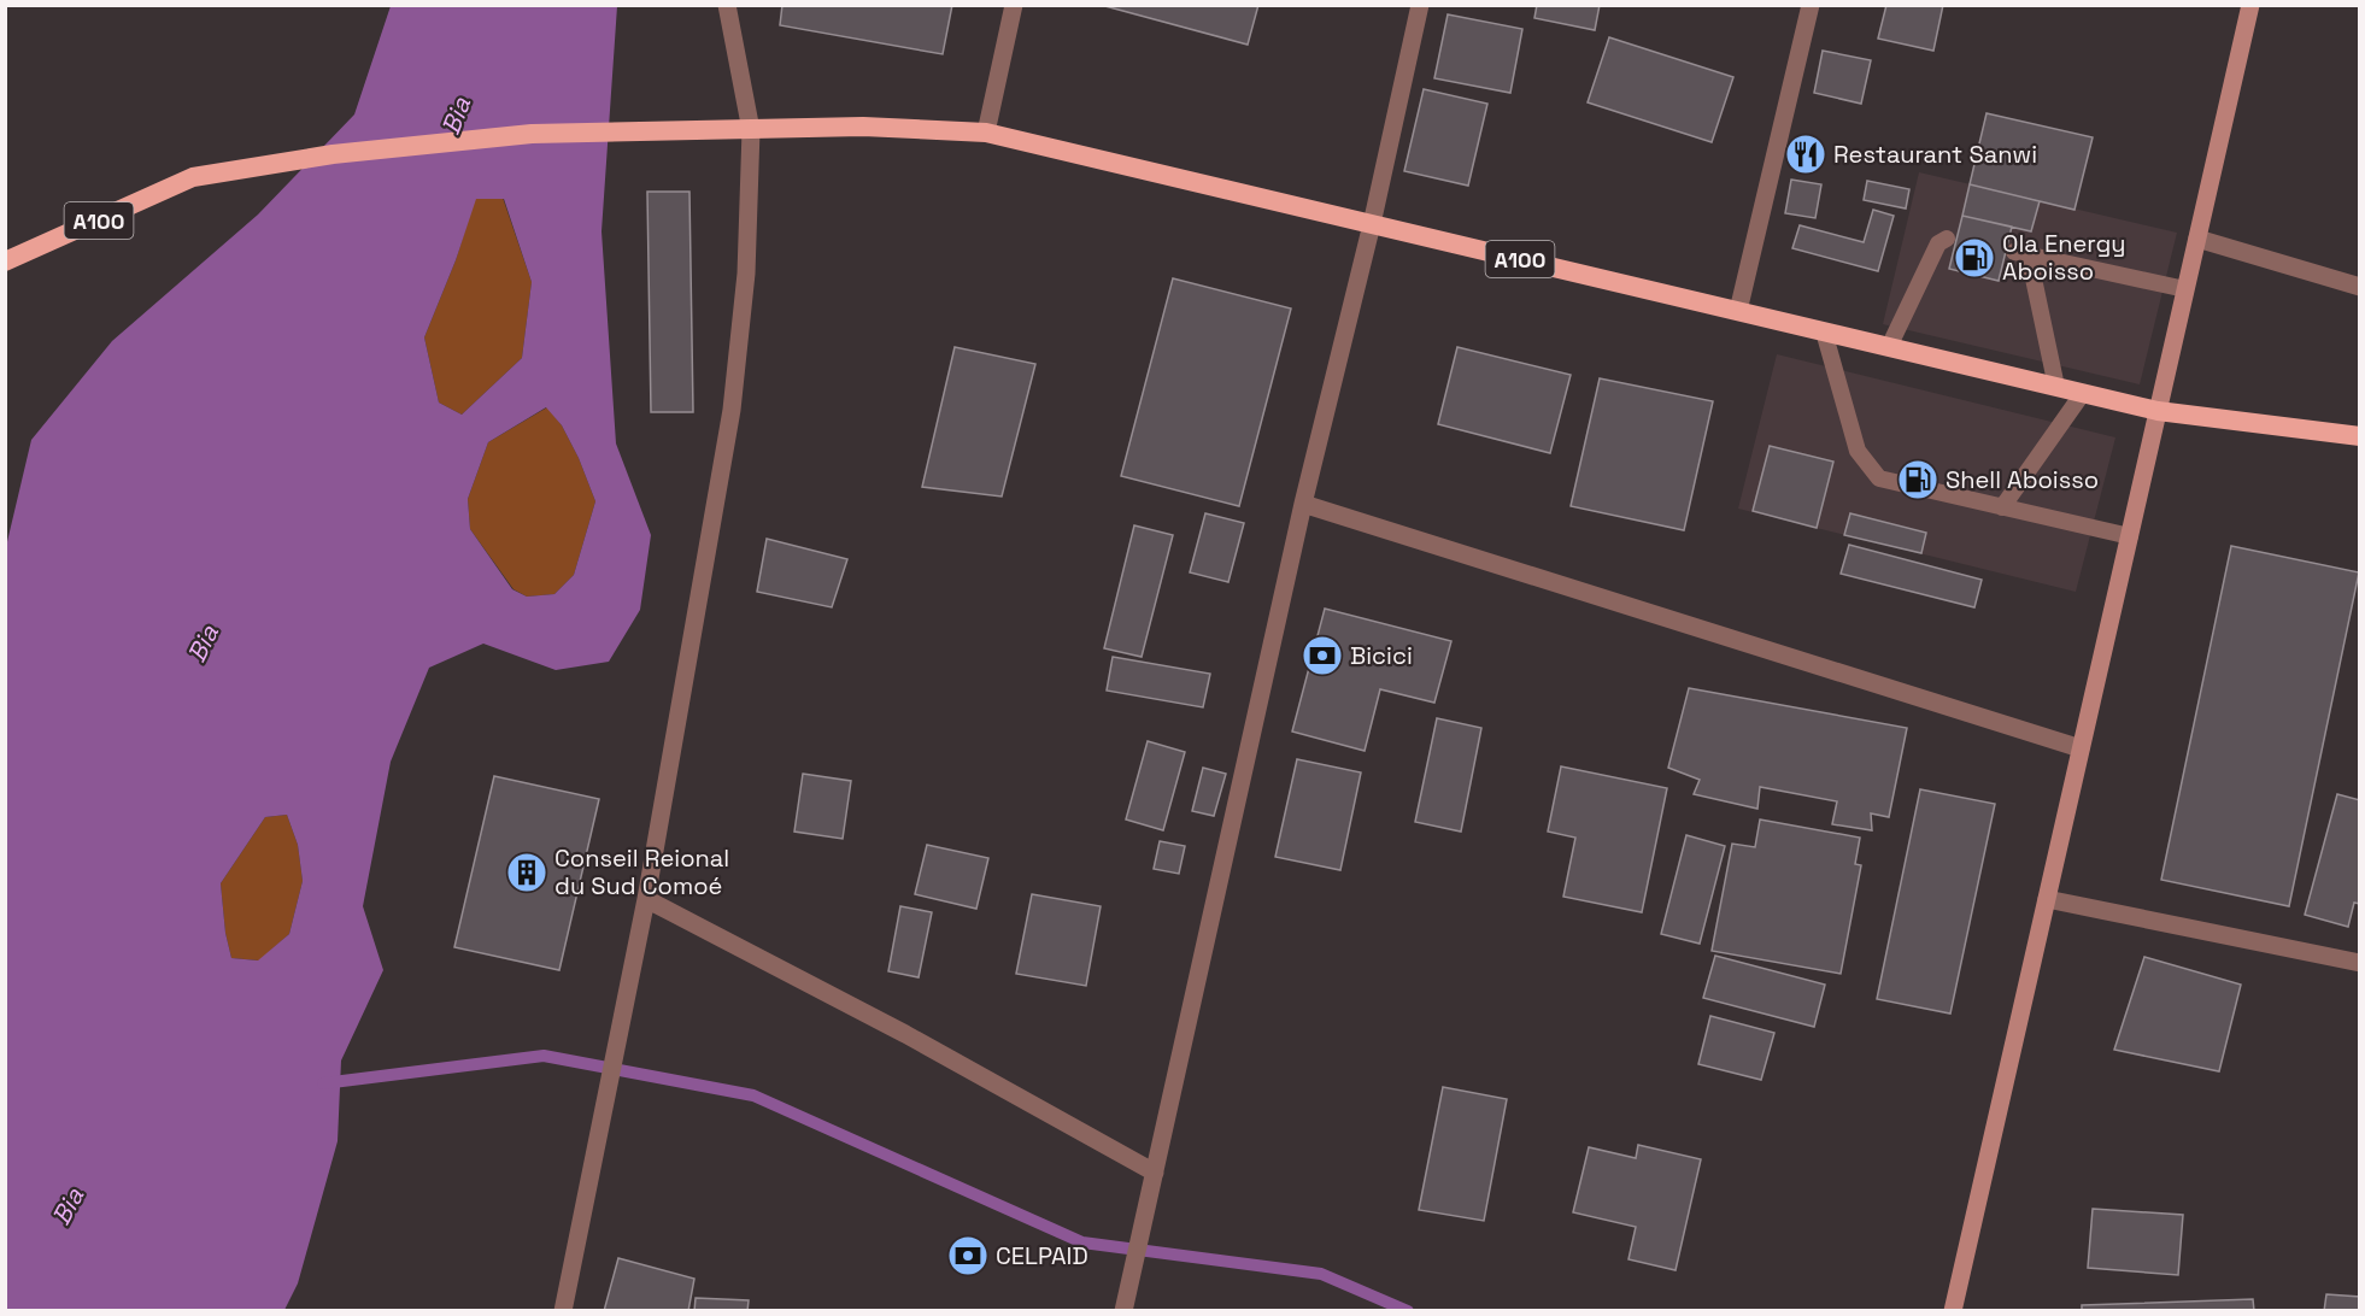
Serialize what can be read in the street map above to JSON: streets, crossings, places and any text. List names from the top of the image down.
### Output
{
  "streets": {
    "highway": ["A100"]
  },
  "water": ["Bia"],
  "places": {
    "restaurant": ["Restaurant Sanwi"],
    "fuel station": ["Ola Energy Aboisso", "Shell Aboisso"],
    "bank": ["Bicici", "CELPAID"],
    "building": ["Conseil Reional du Sud Comoé"]
  }
}
